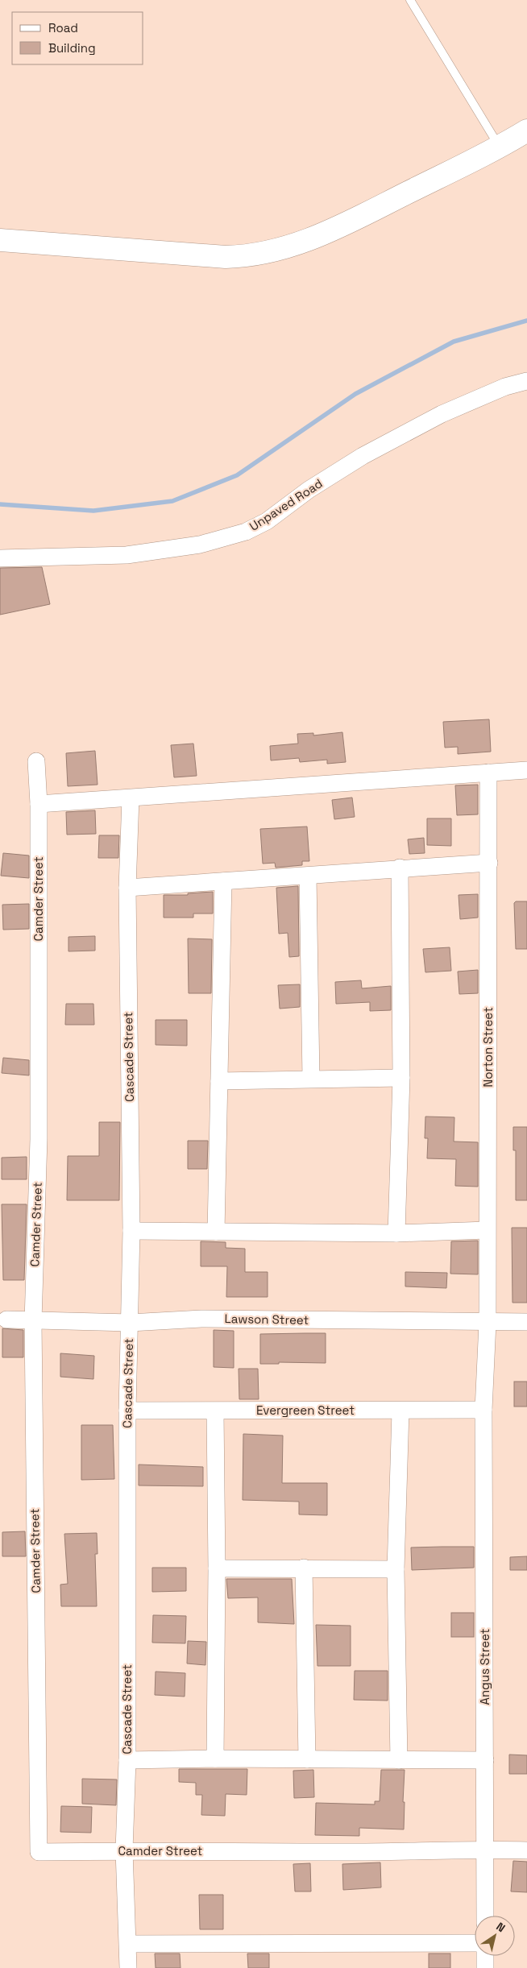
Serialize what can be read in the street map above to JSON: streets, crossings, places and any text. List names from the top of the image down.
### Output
{
  "streets": {
    "street": [
      "Unpaved Road",
      "Camder Street",
      "Norton Street",
      "Cascade Street",
      "Lawson Street",
      "Evergreen Street",
      "Angus Street"
    ]
  },
  "crossings": [
    ["Camder Street", "Cascade Street"],
    ["Camder Street", "Lawson Street"],
    ["Camder Street", "Angus Street"],
    ["Norton Street", "Lawson Street"],
    ["Norton Street", "Angus Street"],
    ["Cascade Street", "Lawson Street"],
    ["Cascade Street", "Evergreen Street"],
    ["Lawson Street", "Angus Street"],
    ["Evergreen Street", "Angus Street"]
  ],
  "legend": ["Road", "Building"],
  "north": "top right"
}
